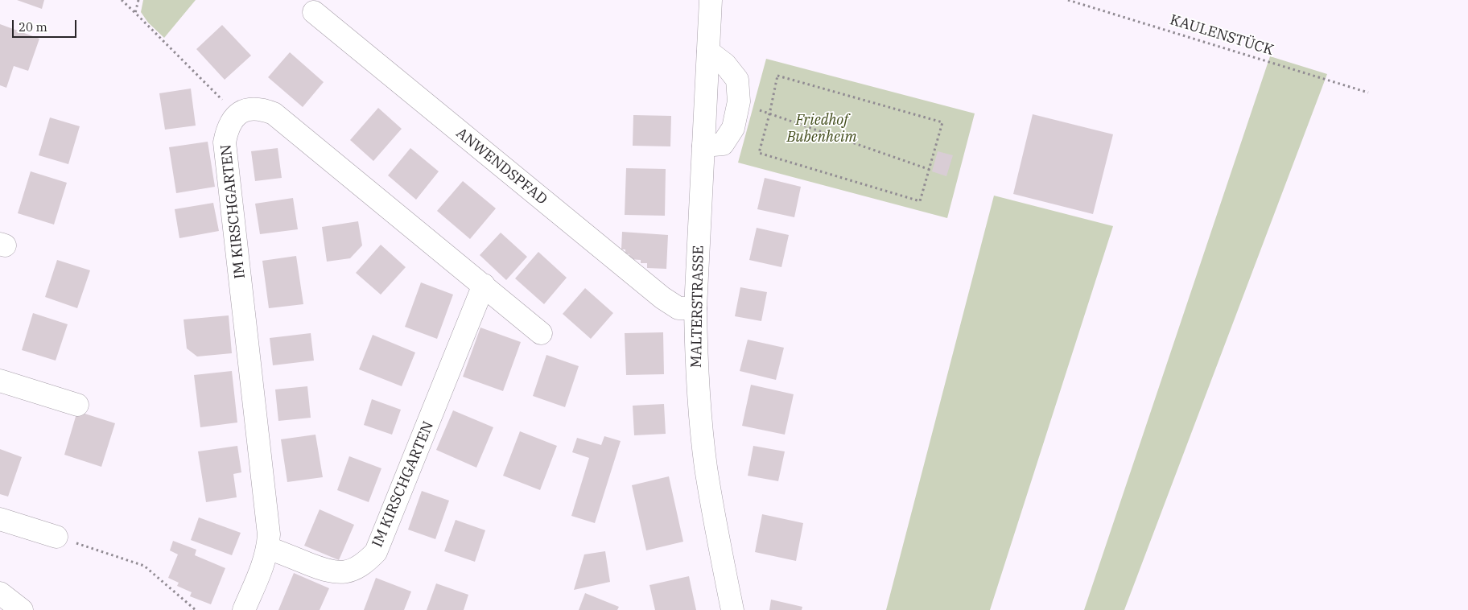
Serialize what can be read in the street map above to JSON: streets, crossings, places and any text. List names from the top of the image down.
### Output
{
  "streets": {
    "street": ["ANWENDSPFAD", "IM KIRSCHGARTEN", "MALTERSTRASSE"],
    "path": ["KAULENSTÜCK"]
  },
  "crossings": [
    ["ANWENDSPFAD", "MALTERSTRASSE"]
  ],
  "parks": ["Friedhof Bubenheim"],
  "scale_bar": "20 m"
}
